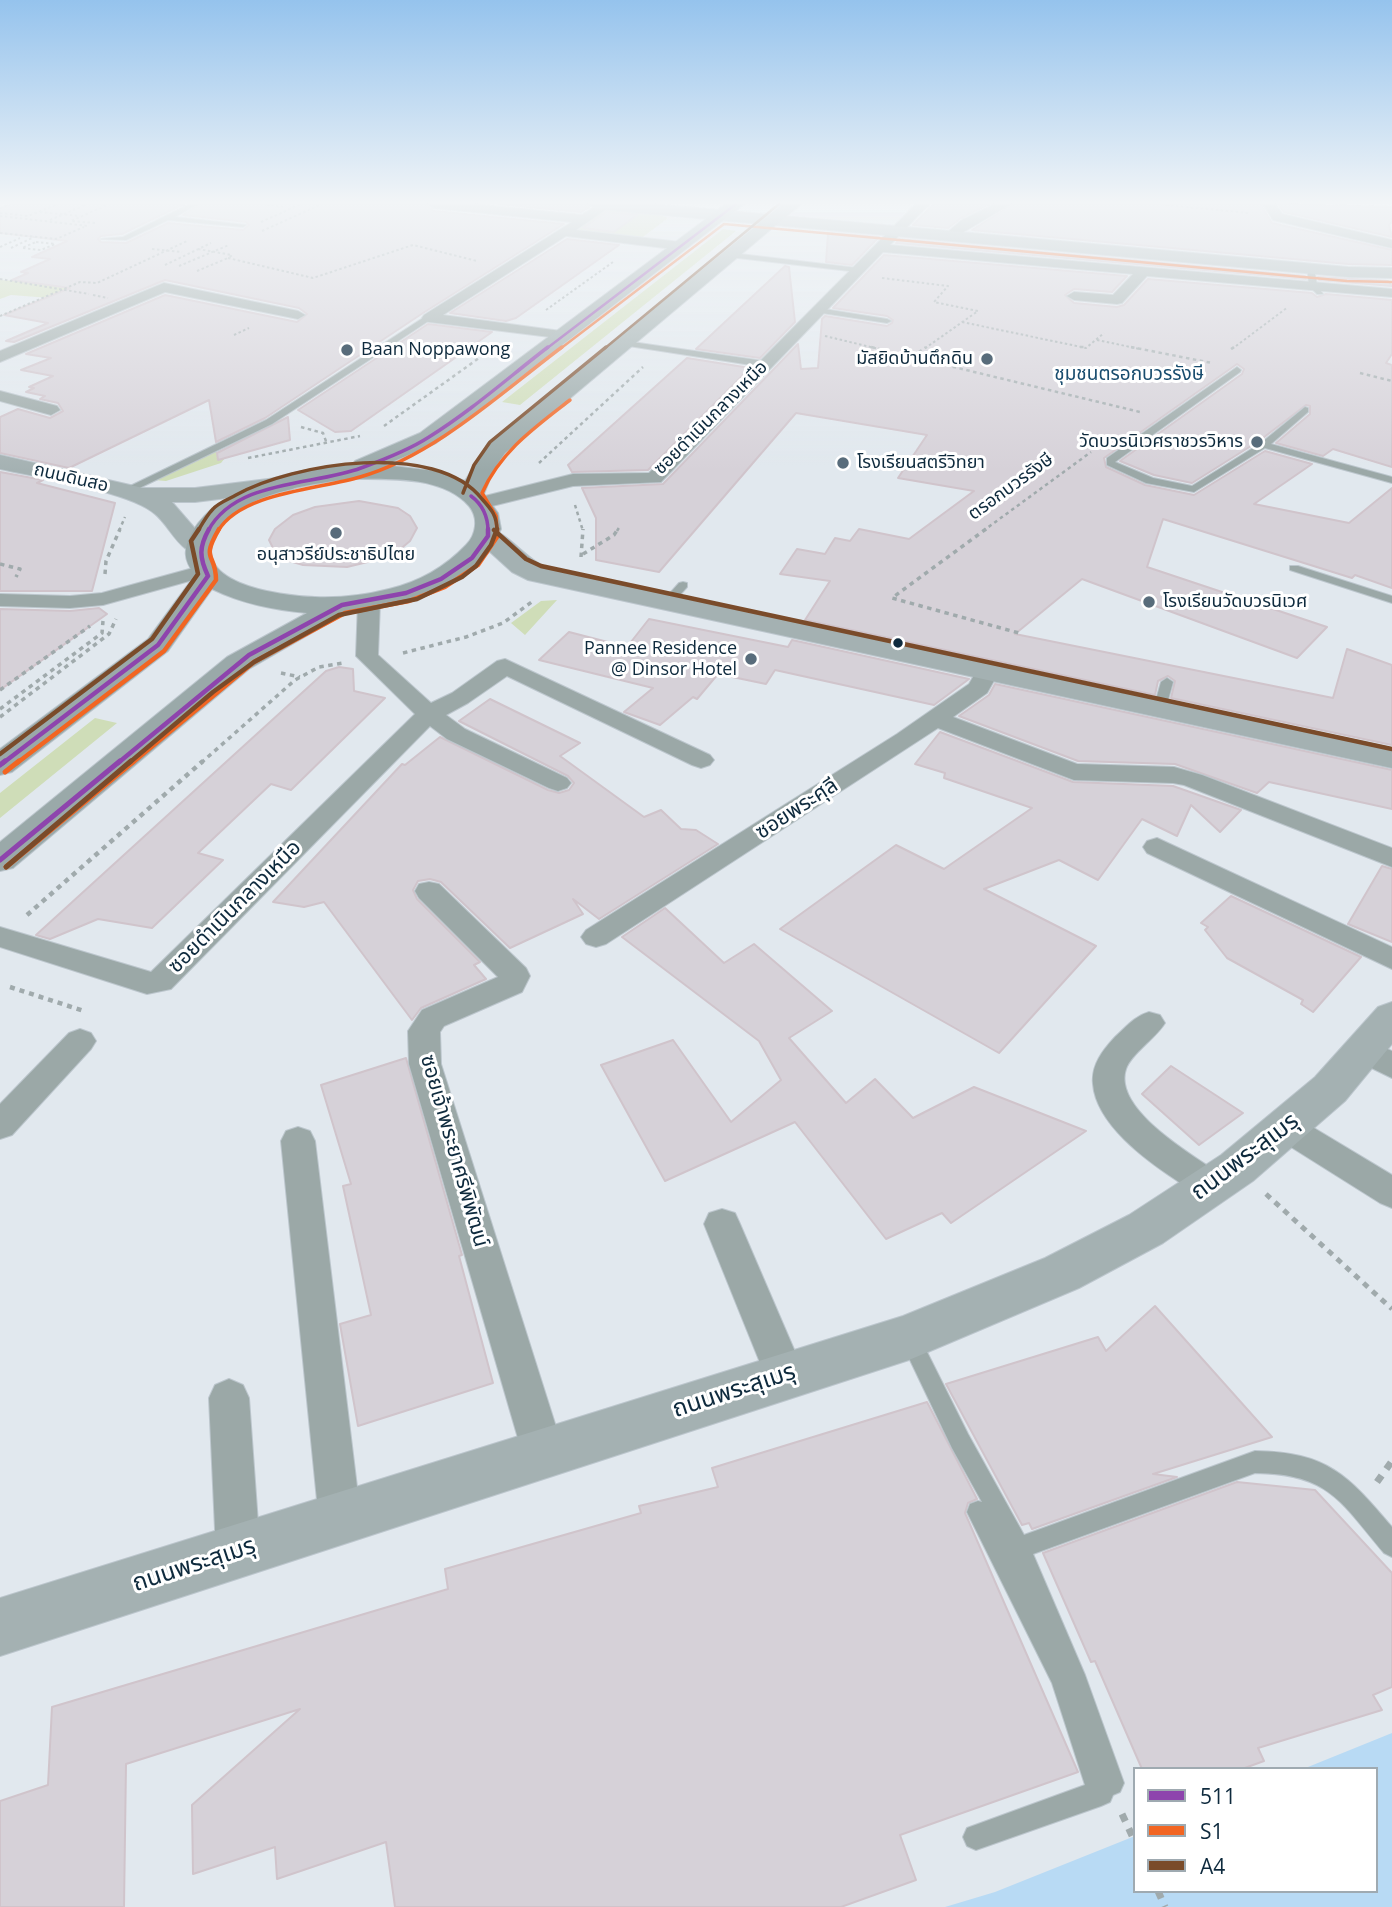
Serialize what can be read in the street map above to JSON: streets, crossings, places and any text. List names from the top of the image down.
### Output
{
  "streets": {
    "main road": ["ถนนดินสอ", "ถนนพระสุเมรุ"],
    "street": ["ซอยดำเนินกลางเหนือ", "ซอยพระศุลี", "ซอยเจ้าพระยาศรีพิพัฒน์"],
    "path": ["ตรอกบวรรังษี"]
  },
  "crossings": [
    ["ซอยเจ้าพระยาศรีพิพัฒน์", "ถนนพระสุเมรุ"]
  ],
  "districts": ["ชุมชนตรอกบวรรังษี"],
  "places": [
    "Baan Noppawong",
    "มัสยิดบ้านตึกดิน",
    "วัดบวรนิเวศราชวรวิหาร",
    "โรงเรียนสตรีวิทยา",
    "อนุสาวรีย์ประชาธิปไตย",
    "โรงเรียนวัดบวรนิเวศ",
    "Pannee Residence @ Dinsor Hotel"
  ],
  "lines": ["transit line 511", "transit line S1", "transit line A4"],
  "legend": ["511", "S1", "A4"]
}
